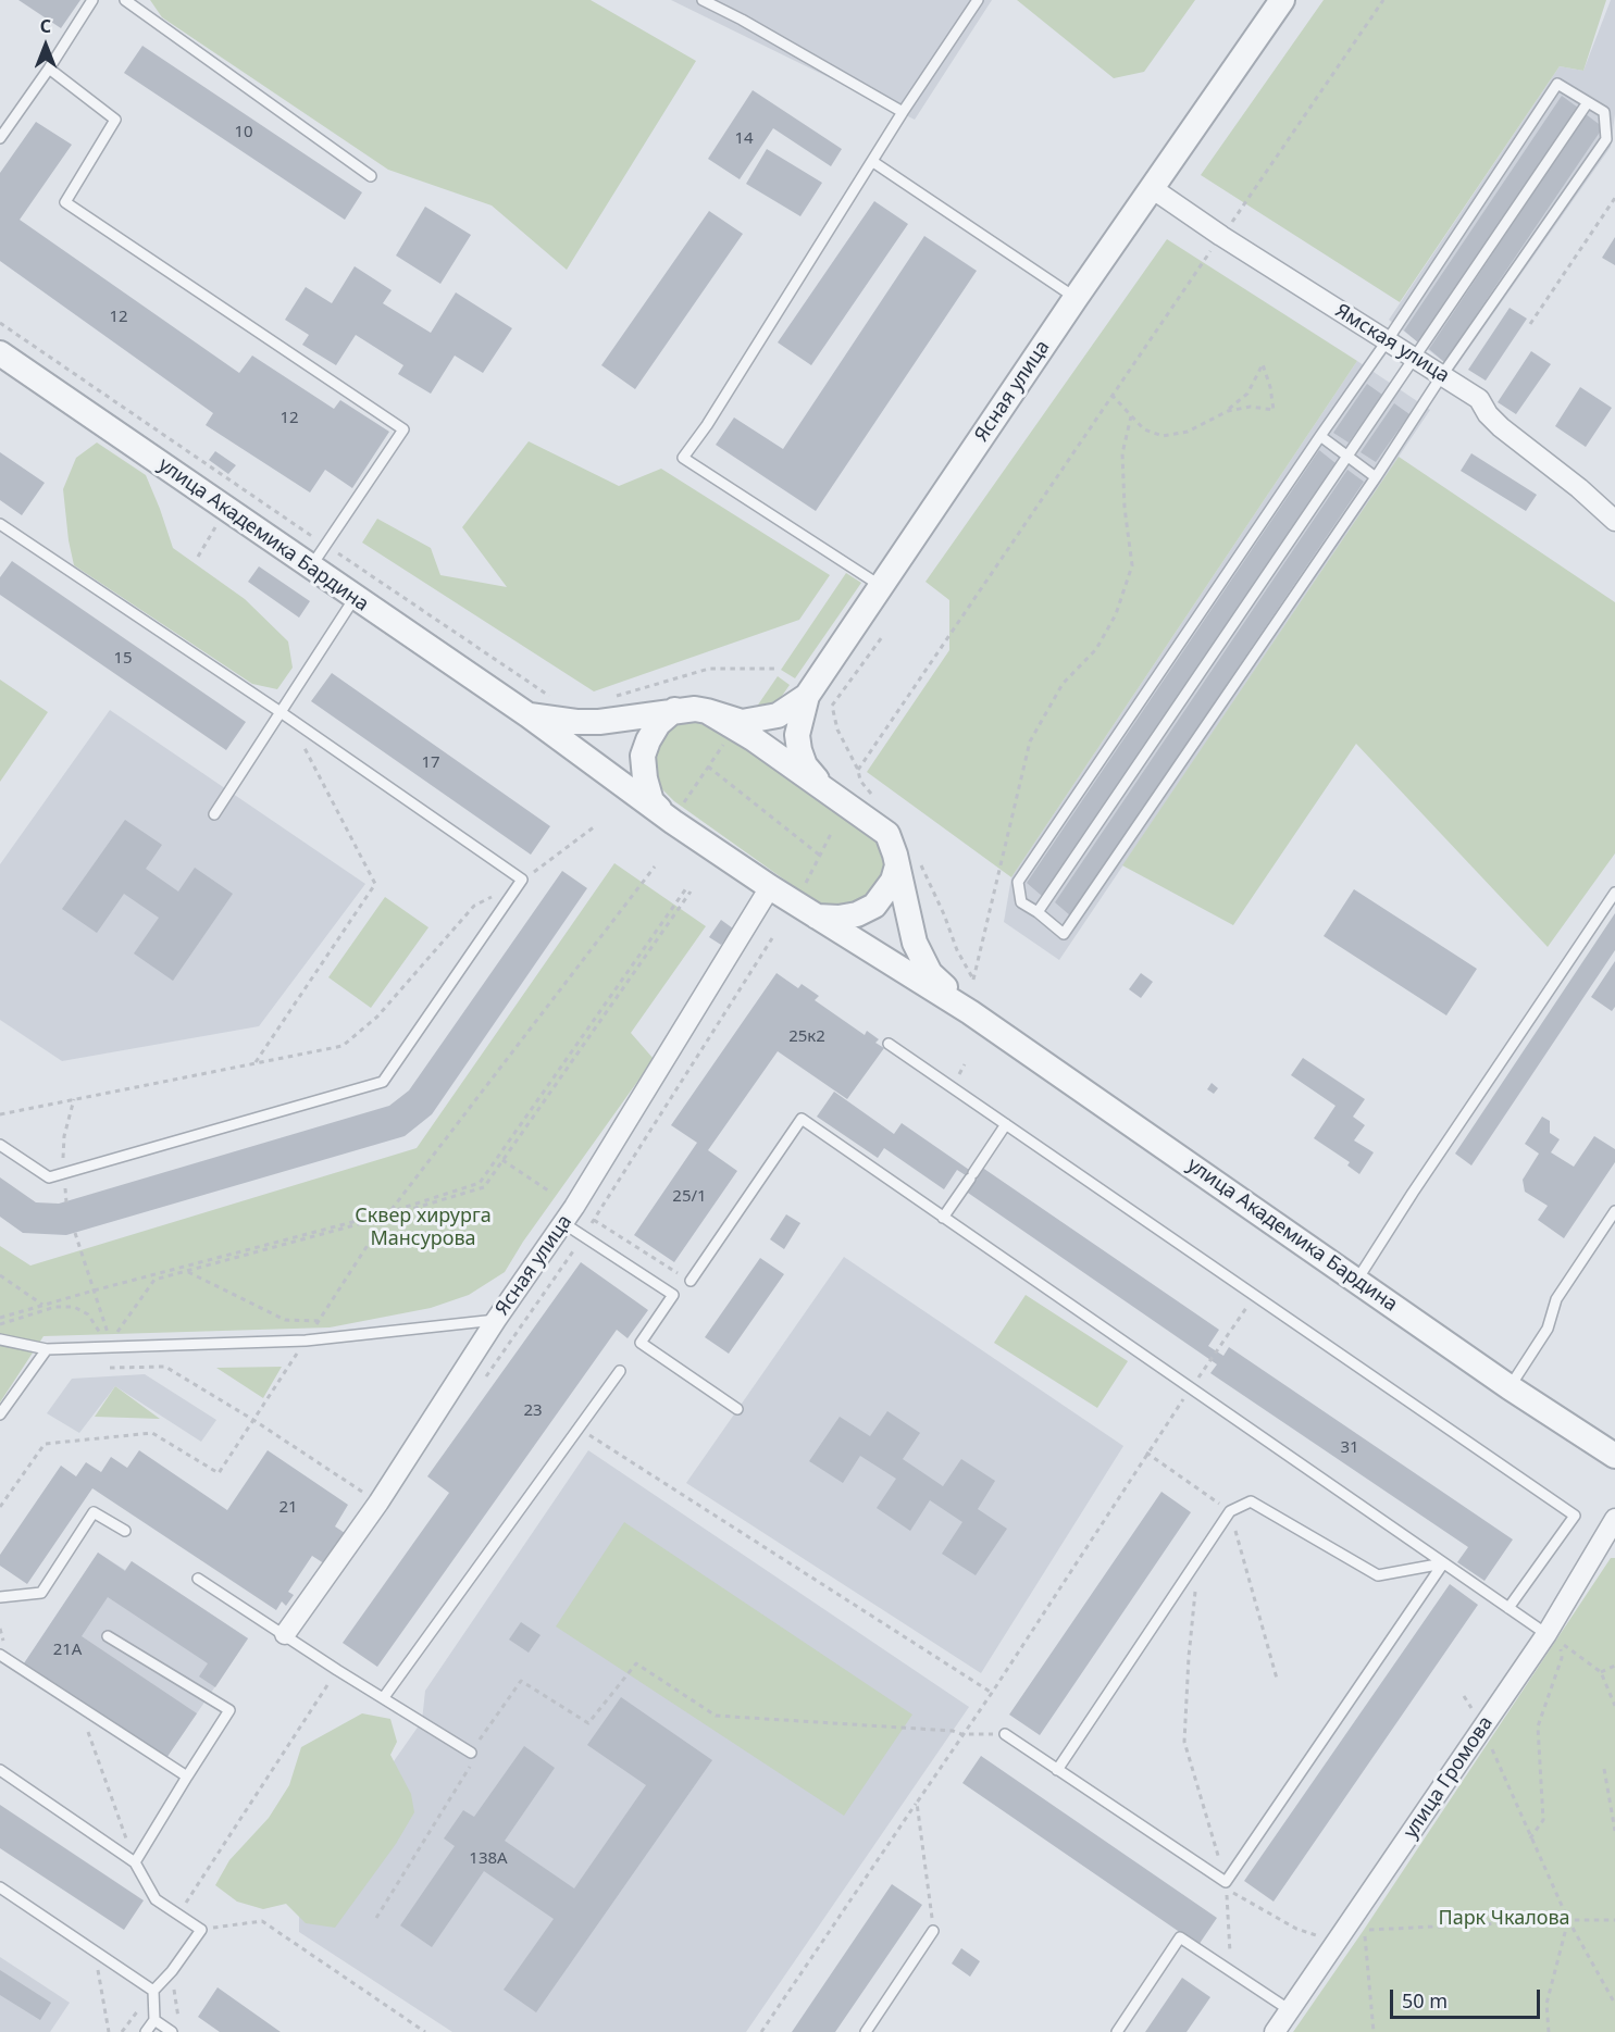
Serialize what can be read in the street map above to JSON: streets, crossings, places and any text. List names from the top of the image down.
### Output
{
  "streets": {
    "street": [
      "Ямская улица",
      "Ясная улица",
      "улица Академика Бардина",
      "улица Громова"
    ]
  },
  "crossings": [
    ["Ямская улица", "Ясная улица"],
    ["Ясная улица", "улица Академика Бардина"]
  ],
  "parks": ["Сквер хирурга Мансурова", "Парк Чкалова"],
  "house_numbers": [
    "10",
    "14",
    "12",
    "12",
    "15",
    "17",
    "25к2",
    "25/1",
    "23",
    "31",
    "21",
    "21А",
    "138А"
  ],
  "scale_bar": "50 m",
  "north": "top"
}
